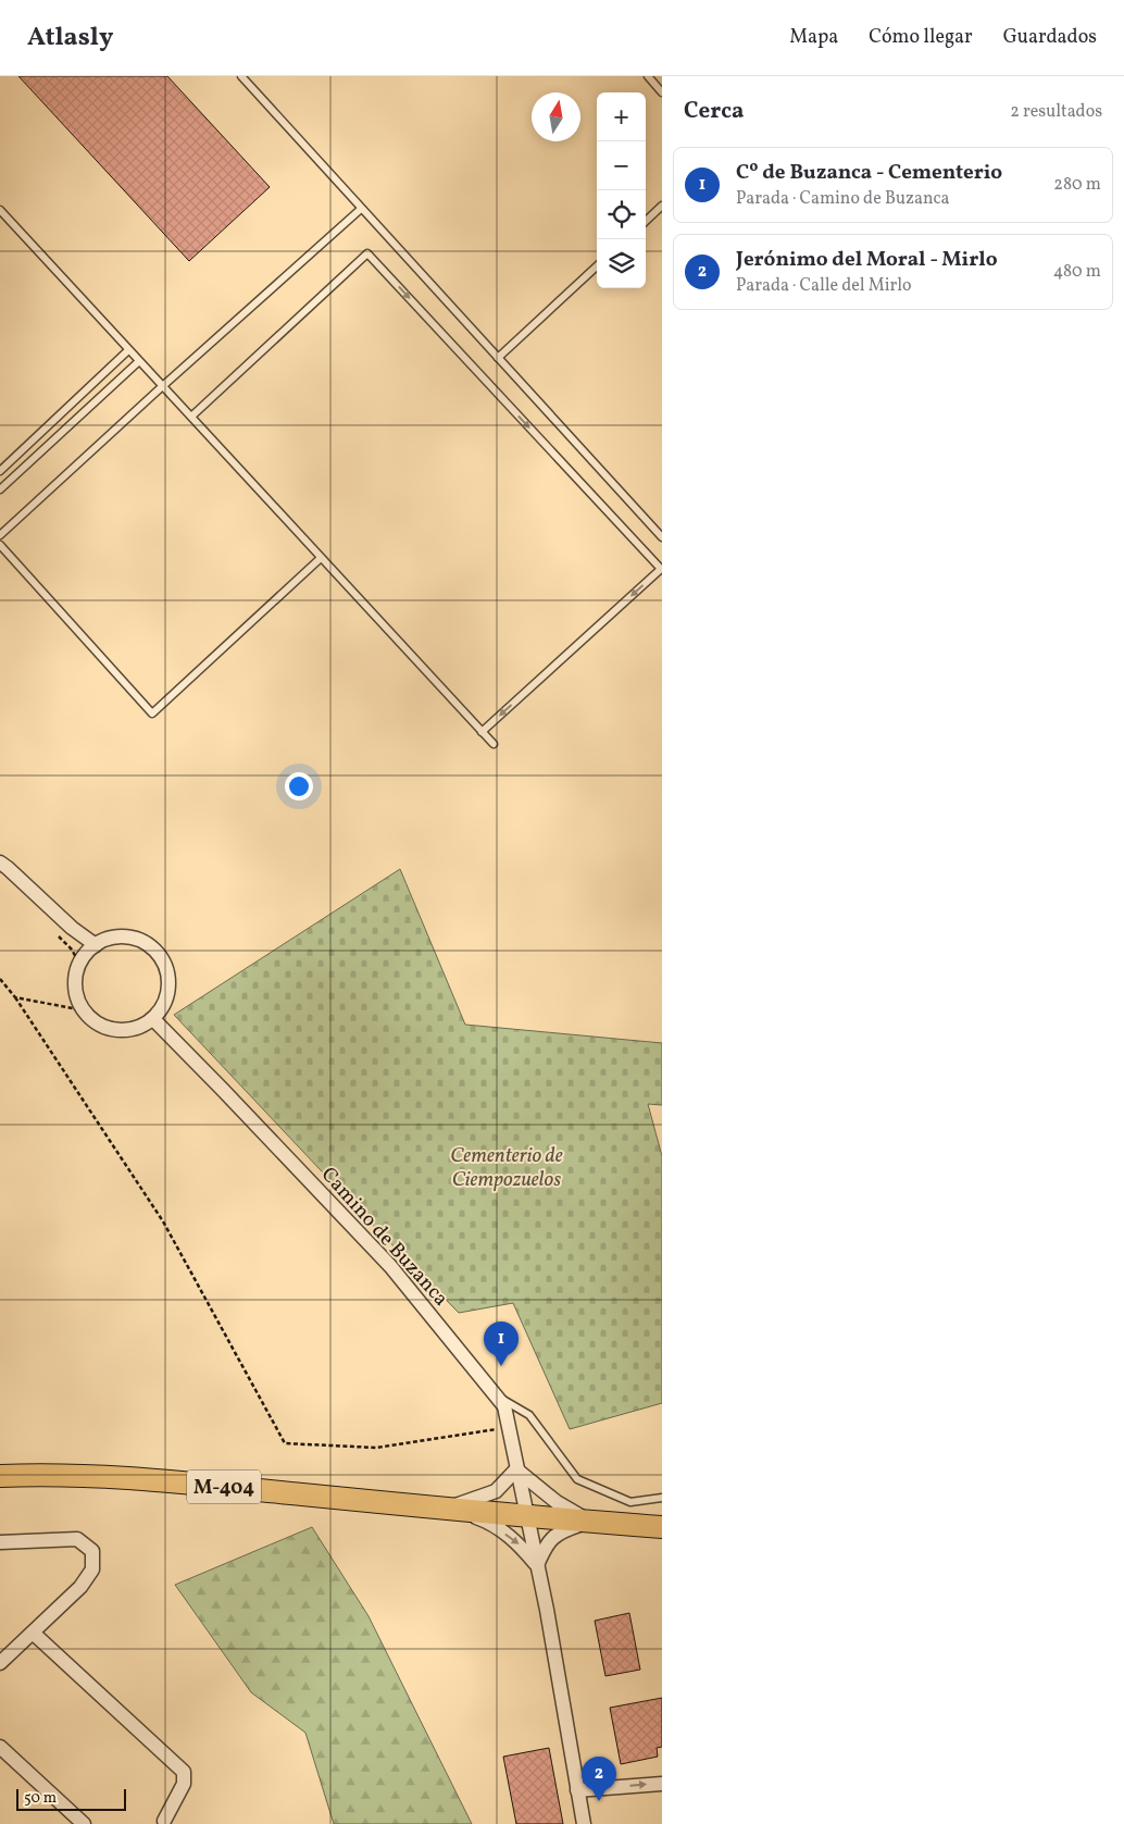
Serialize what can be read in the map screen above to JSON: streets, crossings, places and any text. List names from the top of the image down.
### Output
{
  "streets": {
    "main road": ["M-404"],
    "street": ["Camino de Buzanca"]
  },
  "crossings": [
    ["Camino de Buzanca", "M-404"]
  ],
  "parks": ["Cementerio de Ciempozuelos"],
  "scale_bar": "50 m",
  "north": "top",
  "page": {
    "header": "Atlasly",
    "nav": ["Mapa", "Cómo llegar", "Guardados"],
    "heading": ["Cerca", "2 resultados"],
    "map_buttons": ["+", "−"],
    "list": [
      {
        "mark": "1",
        "name": "Cº de Buzanca - Cementerio",
        "note": "Parada · Camino de Buzanca",
        "value": "280 m"
      },
      {
        "mark": "2",
        "name": "Jerónimo del Moral - Mirlo",
        "note": "Parada · Calle del Mirlo",
        "value": "480 m"
      }
    ],
    "pins": ["1", "2"],
    "scale": "50 m"
  }
}
